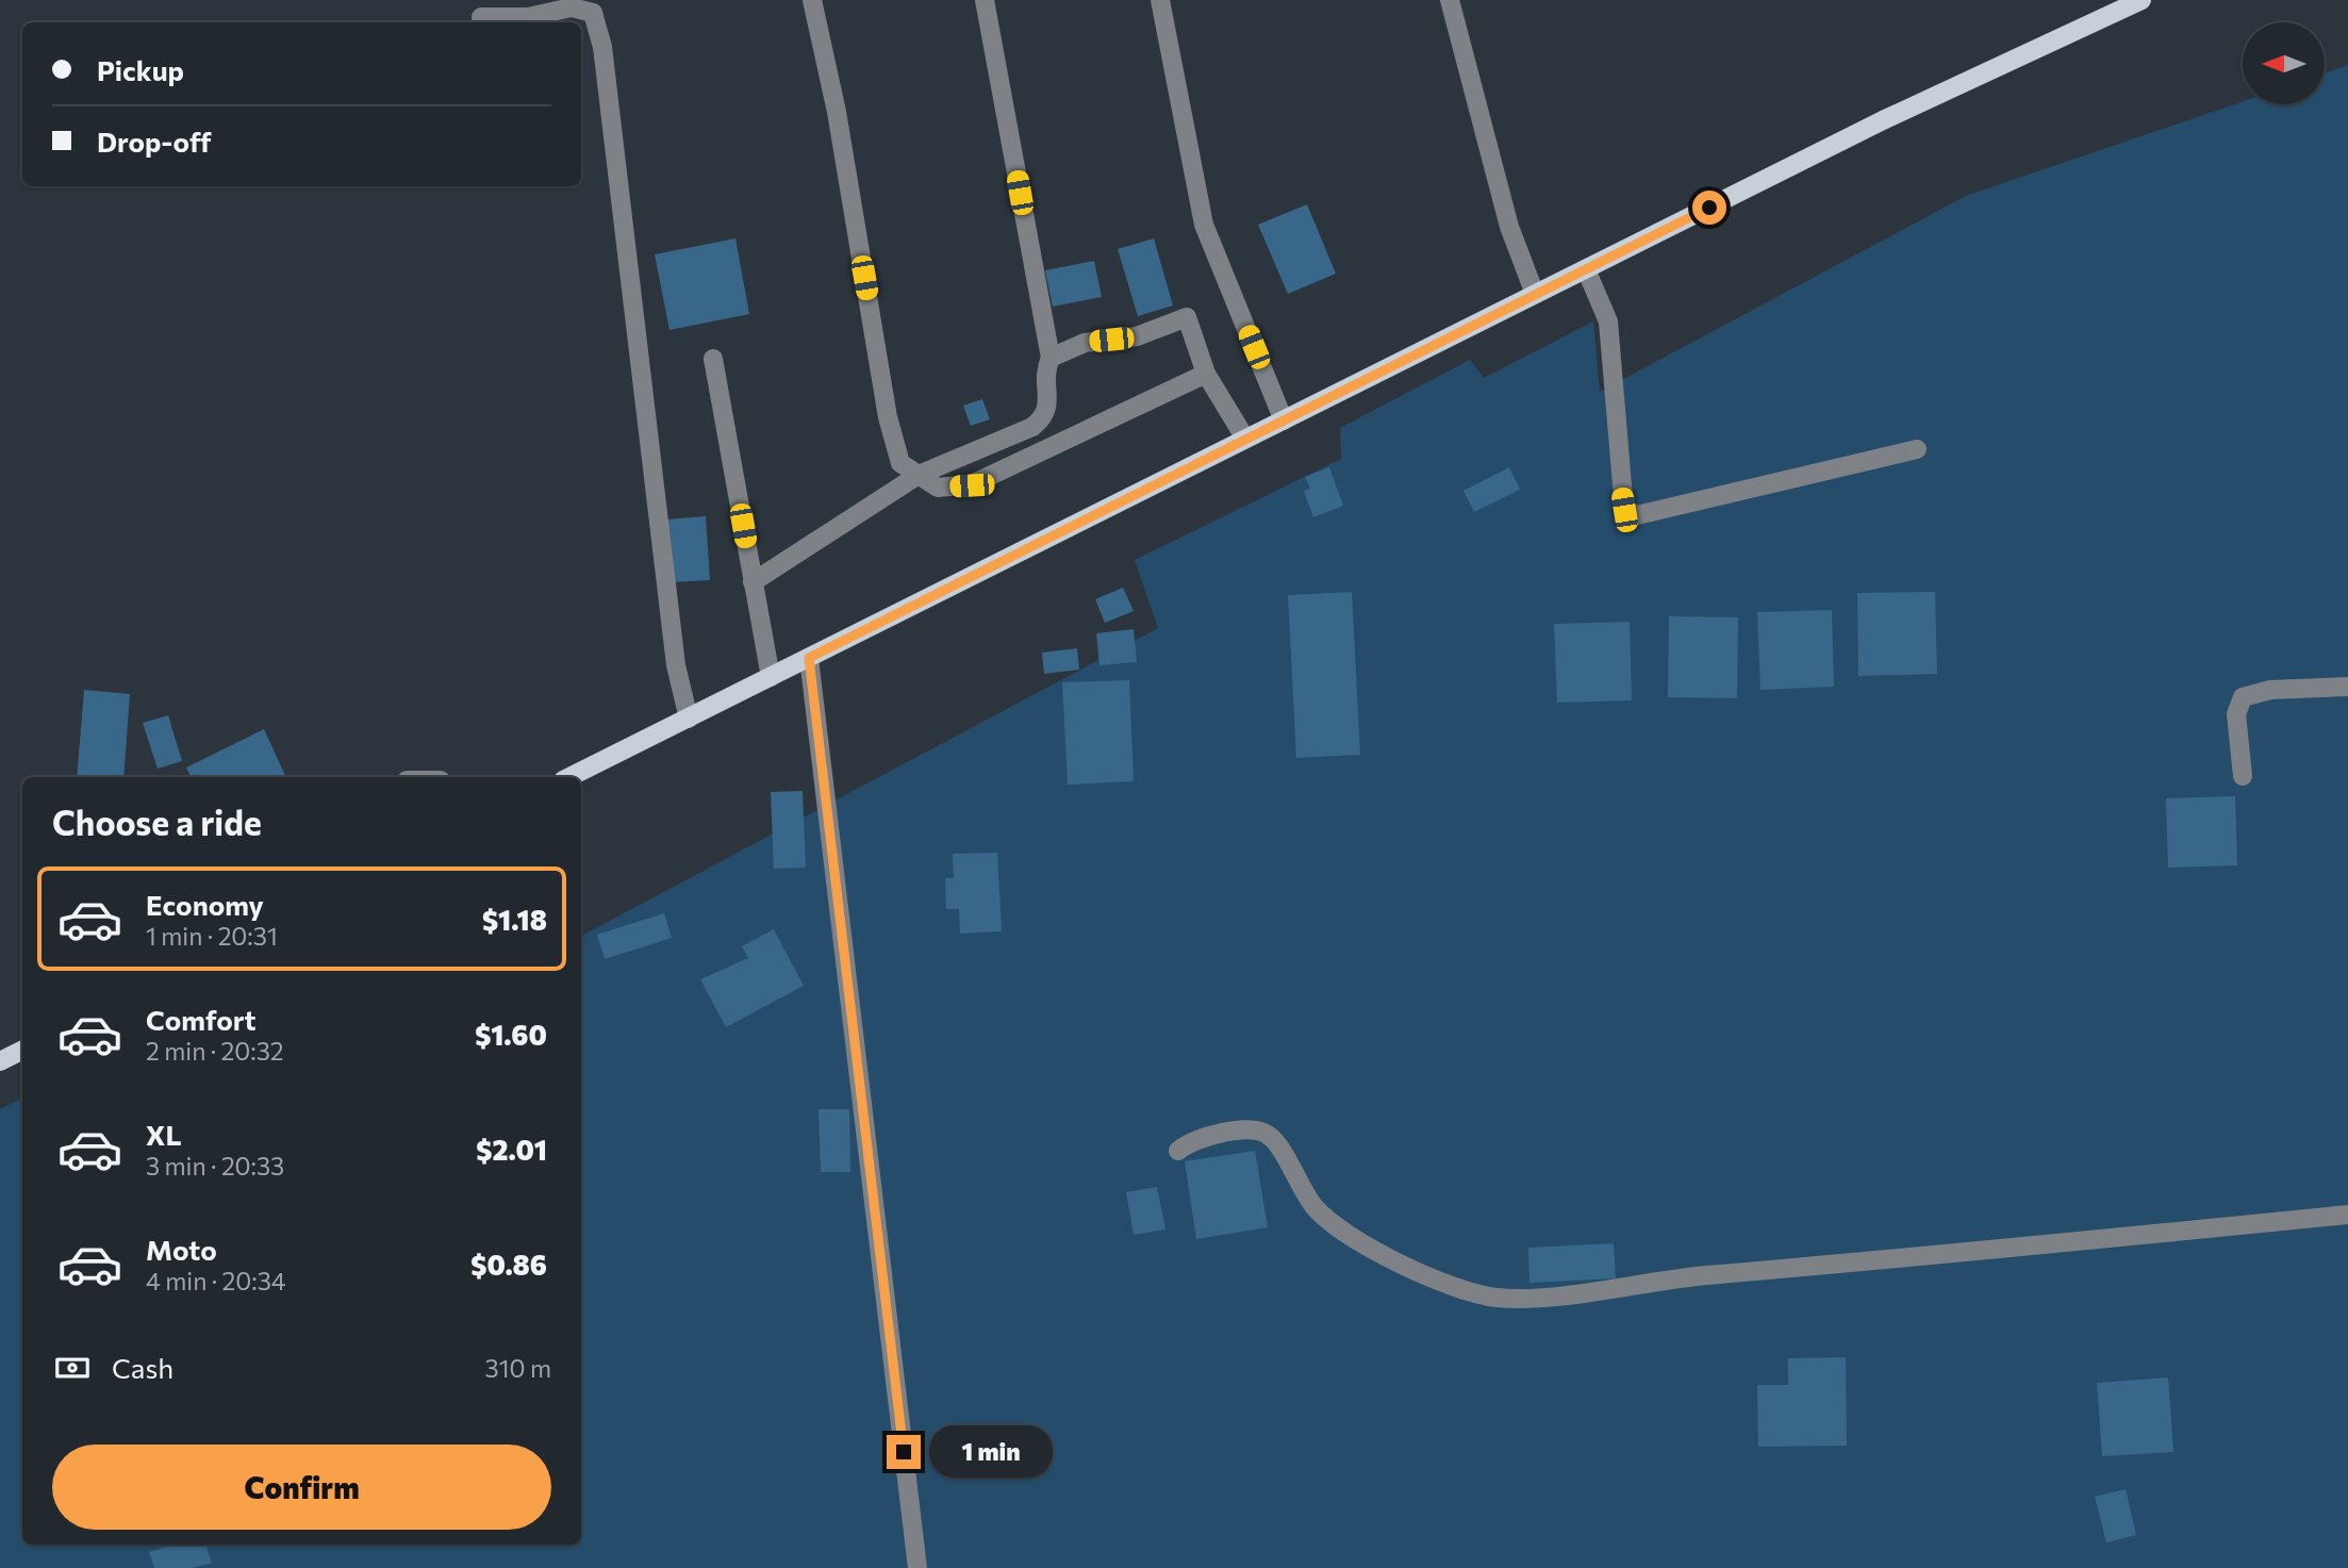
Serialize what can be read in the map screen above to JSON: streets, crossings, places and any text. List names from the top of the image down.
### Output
{
  "north": "left",
  "page": {
    "banner": ["Pickup", "Drop-off"],
    "heading": "Choose a ride",
    "list": [
      {
        "name": "Economy",
        "note": "1 min · 20:31",
        "value": "$1.18"
      },
      {
        "name": "Comfort",
        "note": "2 min · 20:32",
        "value": "$1.60"
      },
      {
        "name": "XL",
        "note": "3 min · 20:33",
        "value": "$2.01"
      },
      {
        "name": "Moto",
        "note": "4 min · 20:34",
        "value": "$0.86"
      }
    ],
    "pay": ["Cash", "310 m"],
    "bubble": "1 min",
    "buttons": "Confirm"
  }
}
